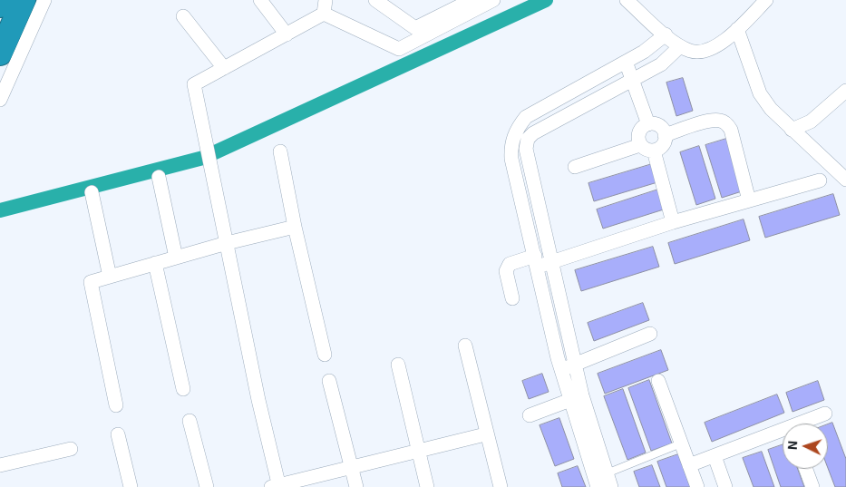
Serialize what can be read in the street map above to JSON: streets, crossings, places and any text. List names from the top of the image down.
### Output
{
  "north": "left"
}
